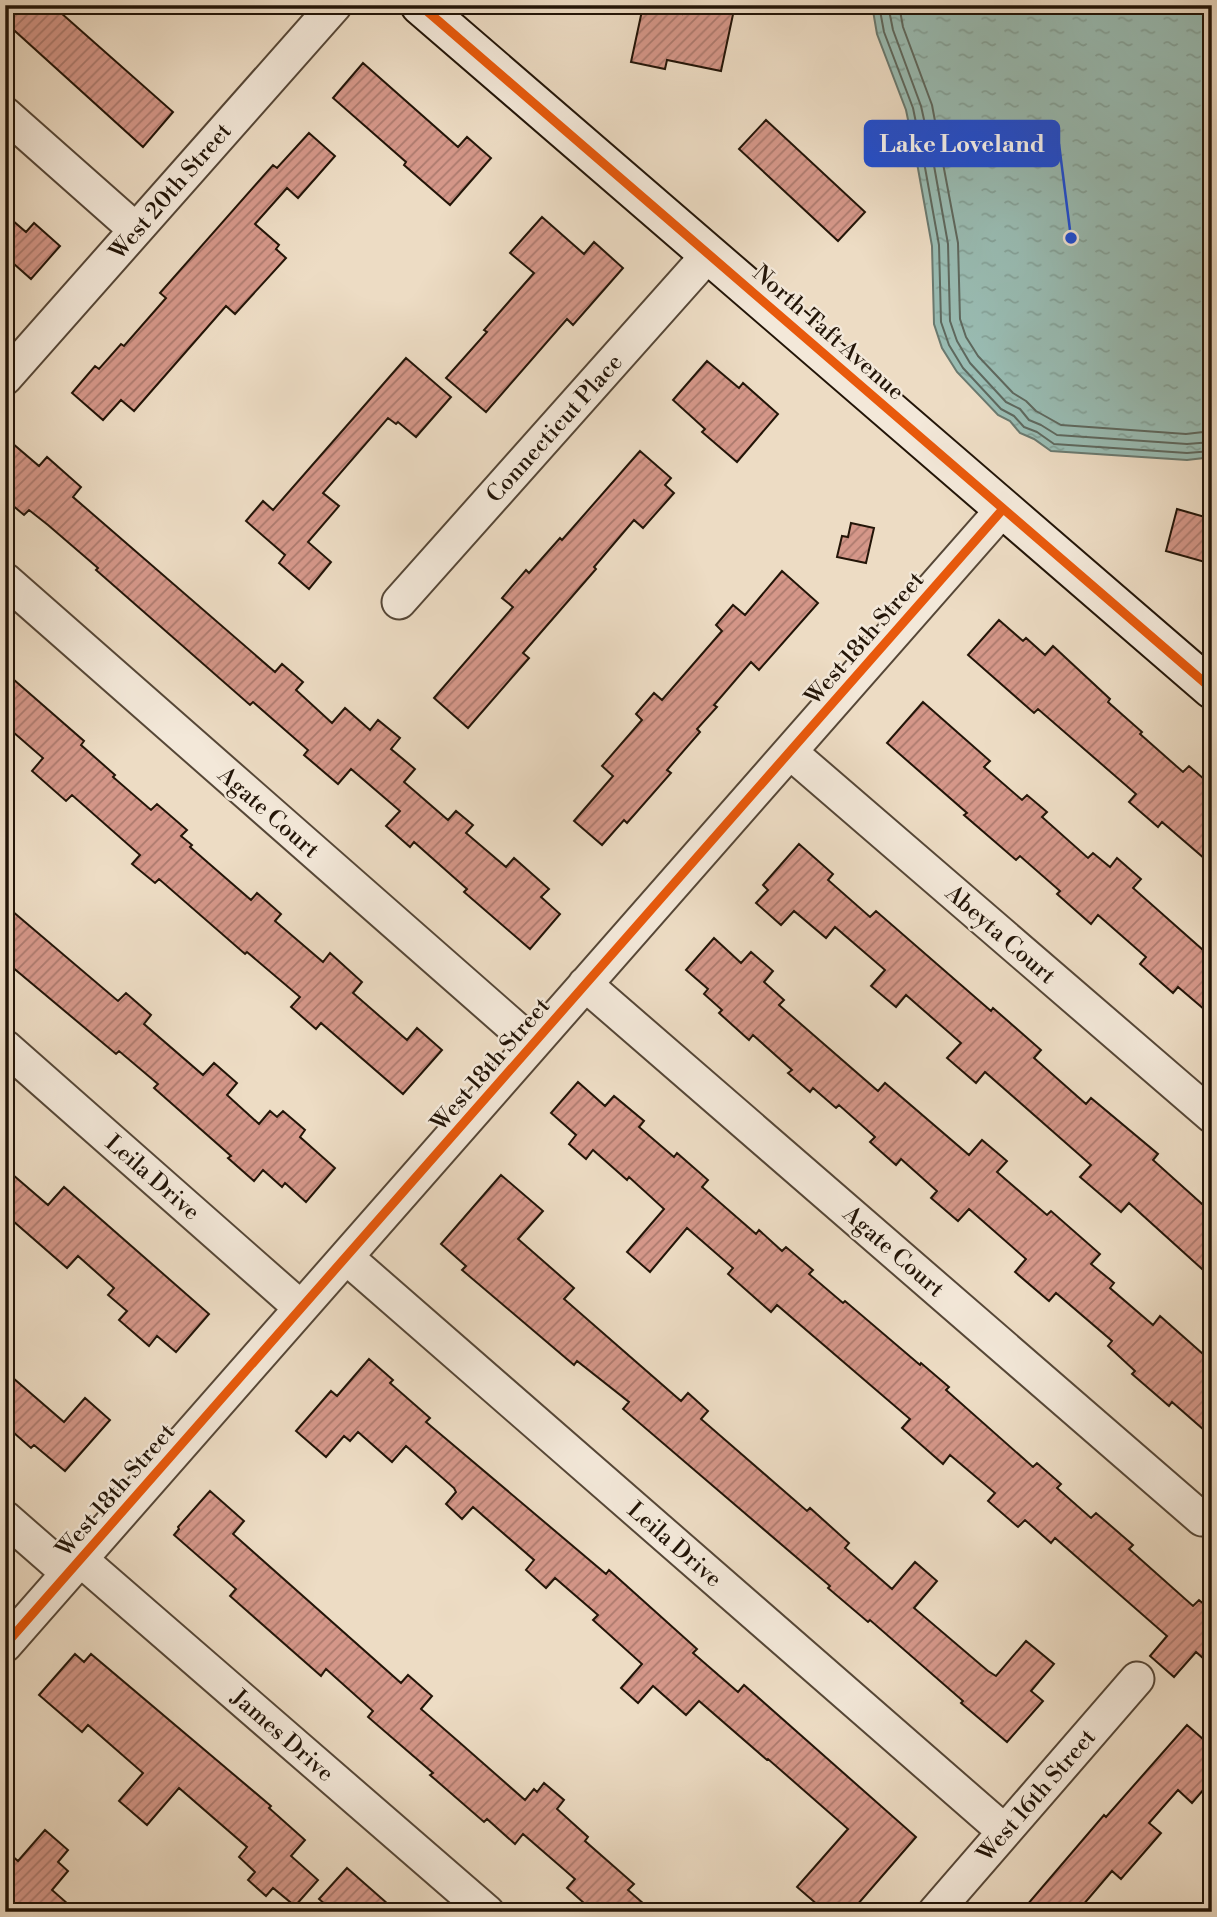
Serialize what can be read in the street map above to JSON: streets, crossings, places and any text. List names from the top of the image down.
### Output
{
  "streets": {
    "main road": ["North Taft Avenue"],
    "street": [
      "West 20th Street",
      "Connecticut Place",
      "West 18th Street",
      "Agate Court",
      "Abeyta Court",
      "Leila Drive",
      "James Drive",
      "West 16th Street"
    ]
  },
  "crossings": [
    ["North Taft Avenue", "Connecticut Place"],
    ["North Taft Avenue", "West 18th Street"],
    ["West 18th Street", "Agate Court"],
    ["West 18th Street", "Abeyta Court"],
    ["West 18th Street", "Leila Drive"],
    ["West 18th Street", "James Drive"],
    ["Leila Drive", "West 16th Street"]
  ],
  "places": ["Lake Loveland"]
}
